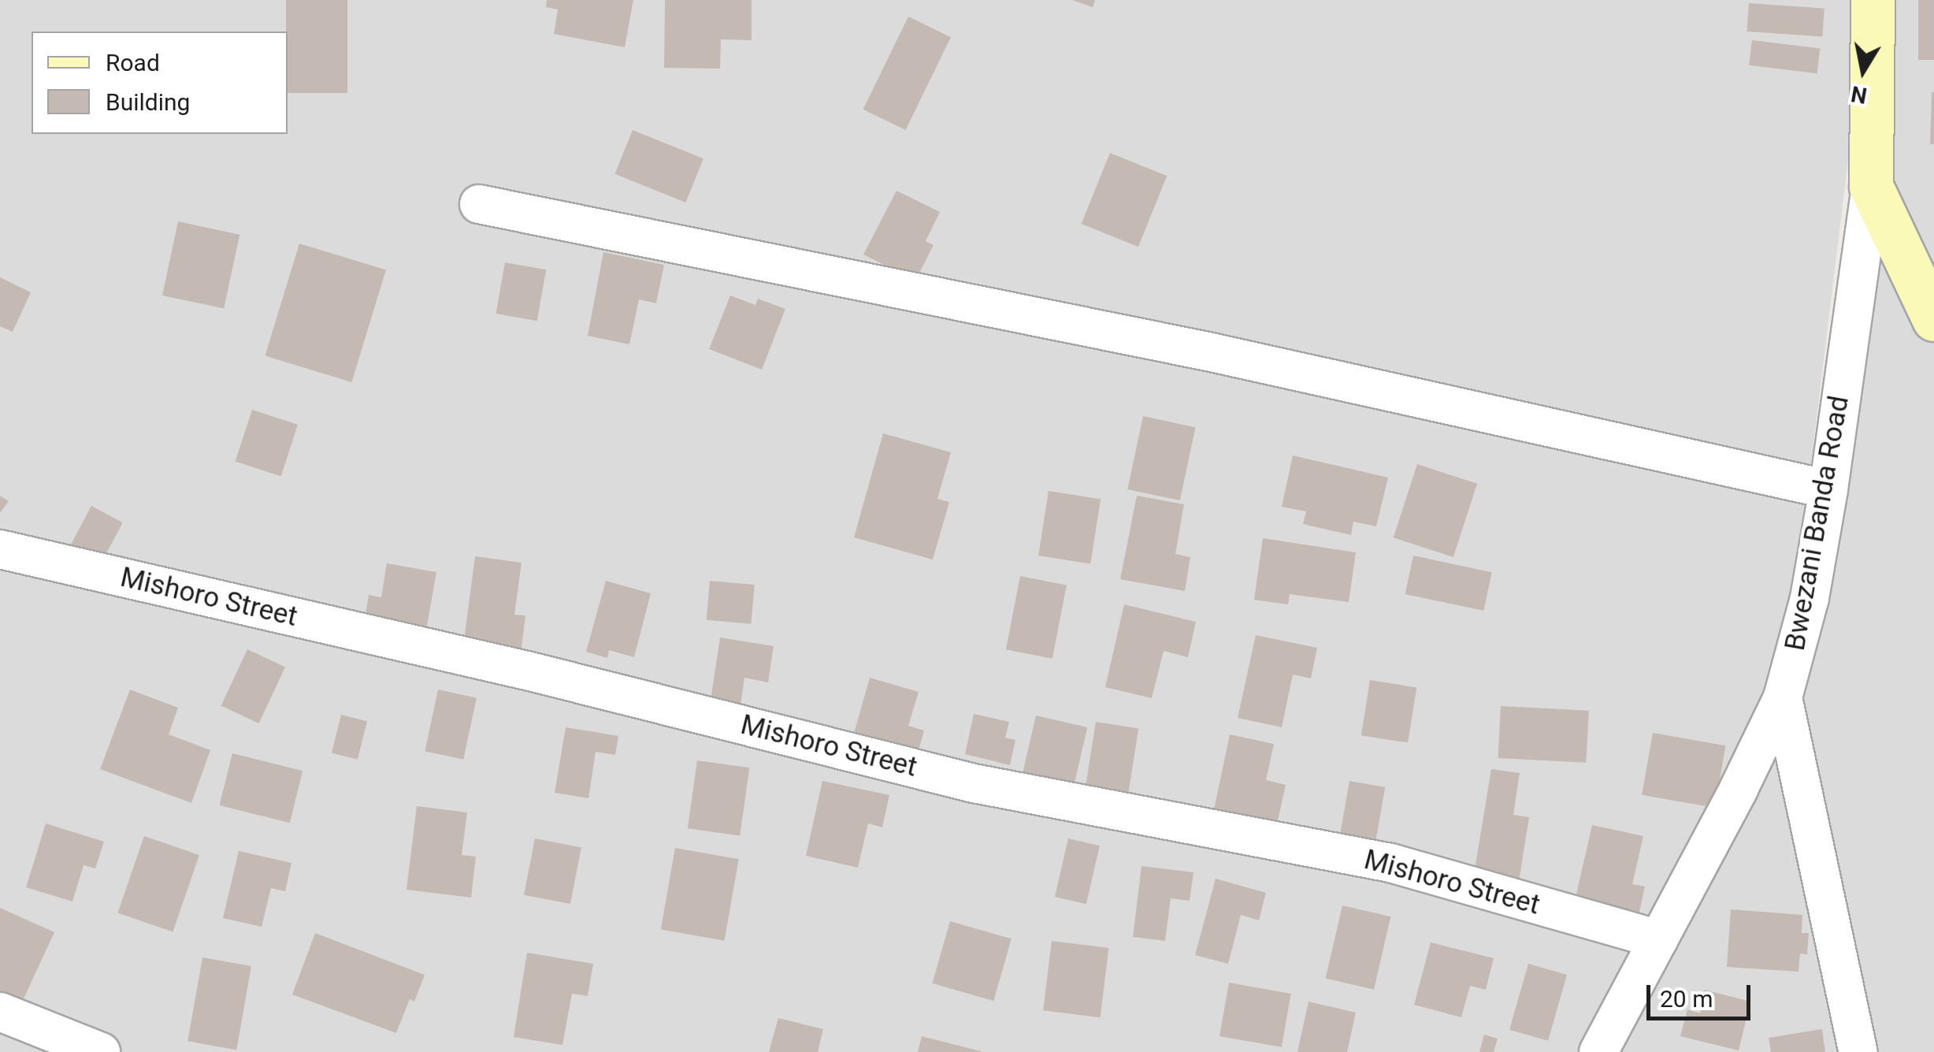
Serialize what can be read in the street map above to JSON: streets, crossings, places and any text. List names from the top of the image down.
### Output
{
  "streets": {
    "street": ["Bwezani Banda Road", "Mishoro Street"]
  },
  "crossings": [
    ["Bwezani Banda Road", "Mishoro Street"]
  ],
  "legend": ["Road", "Building"],
  "scale_bar": "20 m",
  "north": "bottom"
}
